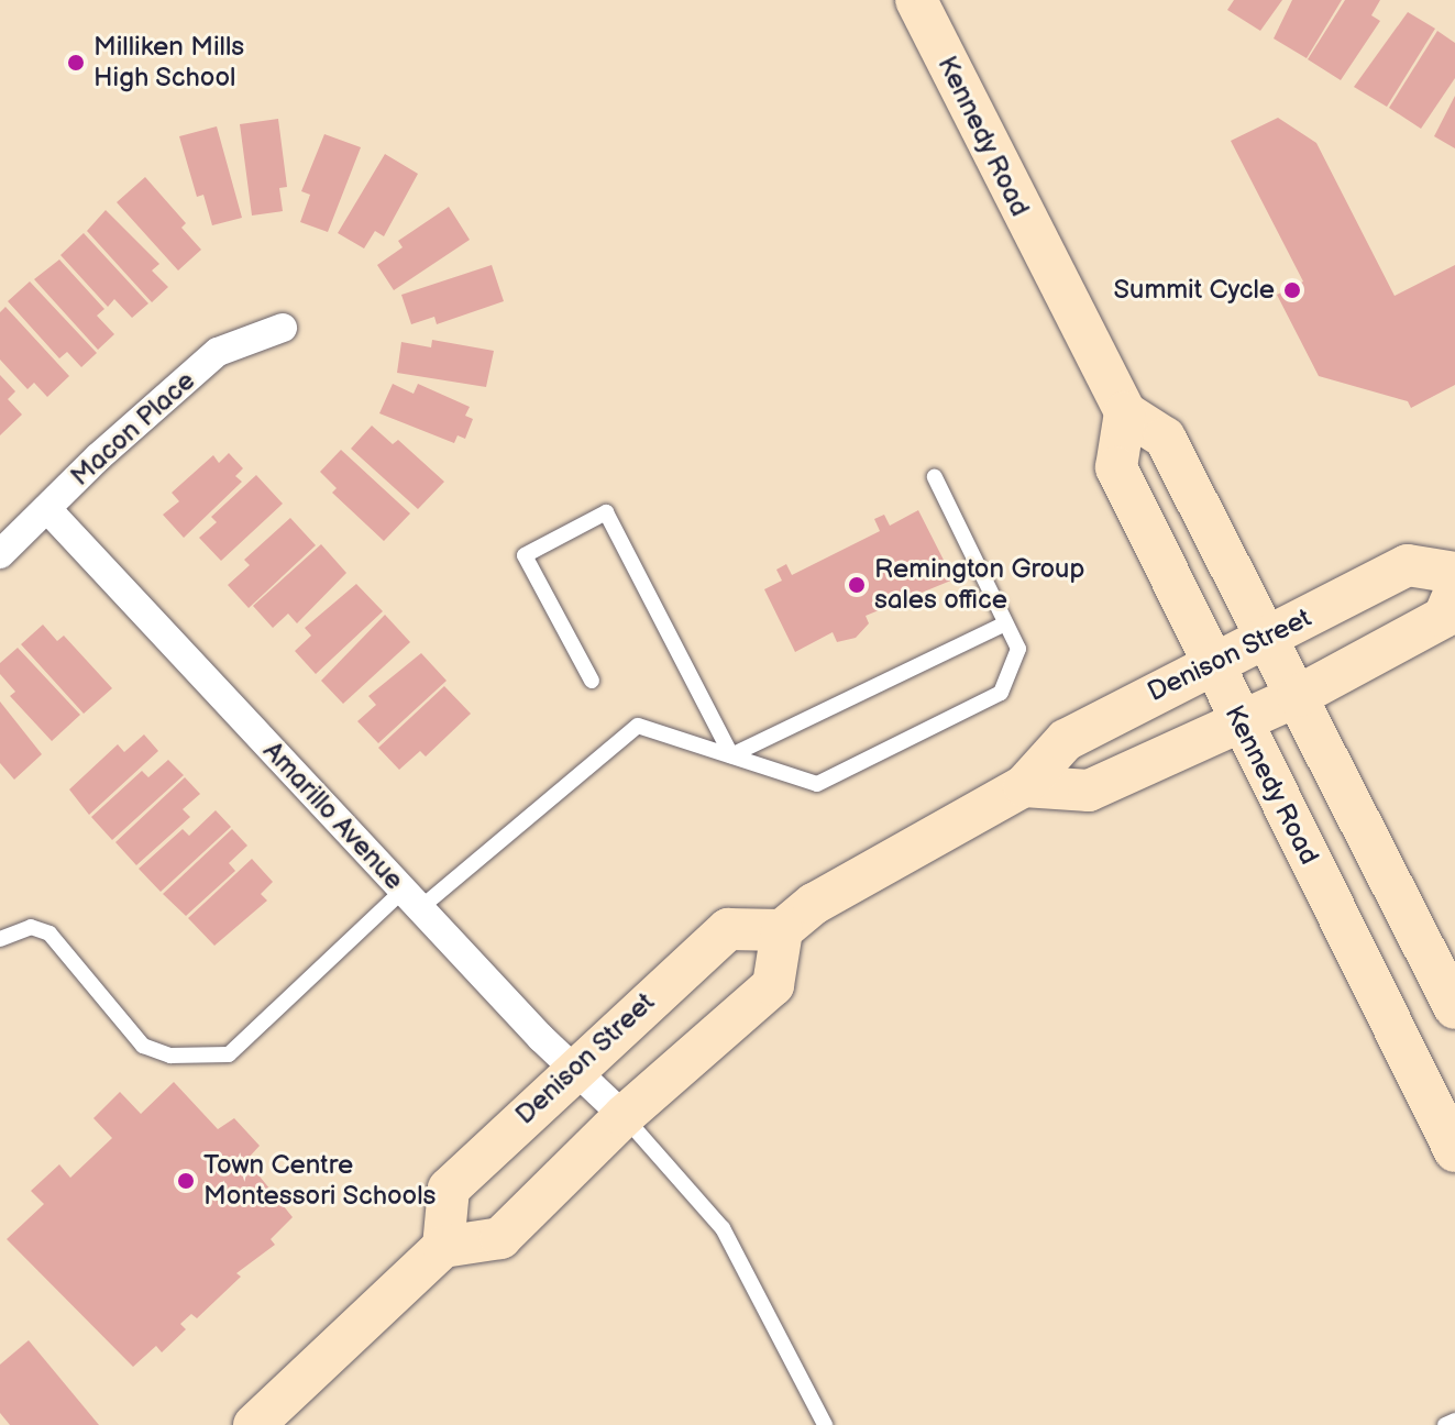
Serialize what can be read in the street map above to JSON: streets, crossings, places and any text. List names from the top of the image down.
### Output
{
  "streets": {
    "main road": ["Kennedy Road", "Denison Street"],
    "street": ["Macon Place", "Amarillo Avenue"]
  },
  "crossings": [
    ["Kennedy Road", "Denison Street"],
    ["Macon Place", "Amarillo Avenue"],
    ["Denison Street", "Amarillo Avenue"]
  ],
  "places": [
    "Milliken Mills High School",
    "Summit Cycle",
    "Remington Group sales office",
    "Town Centre Montessori Schools"
  ]
}
